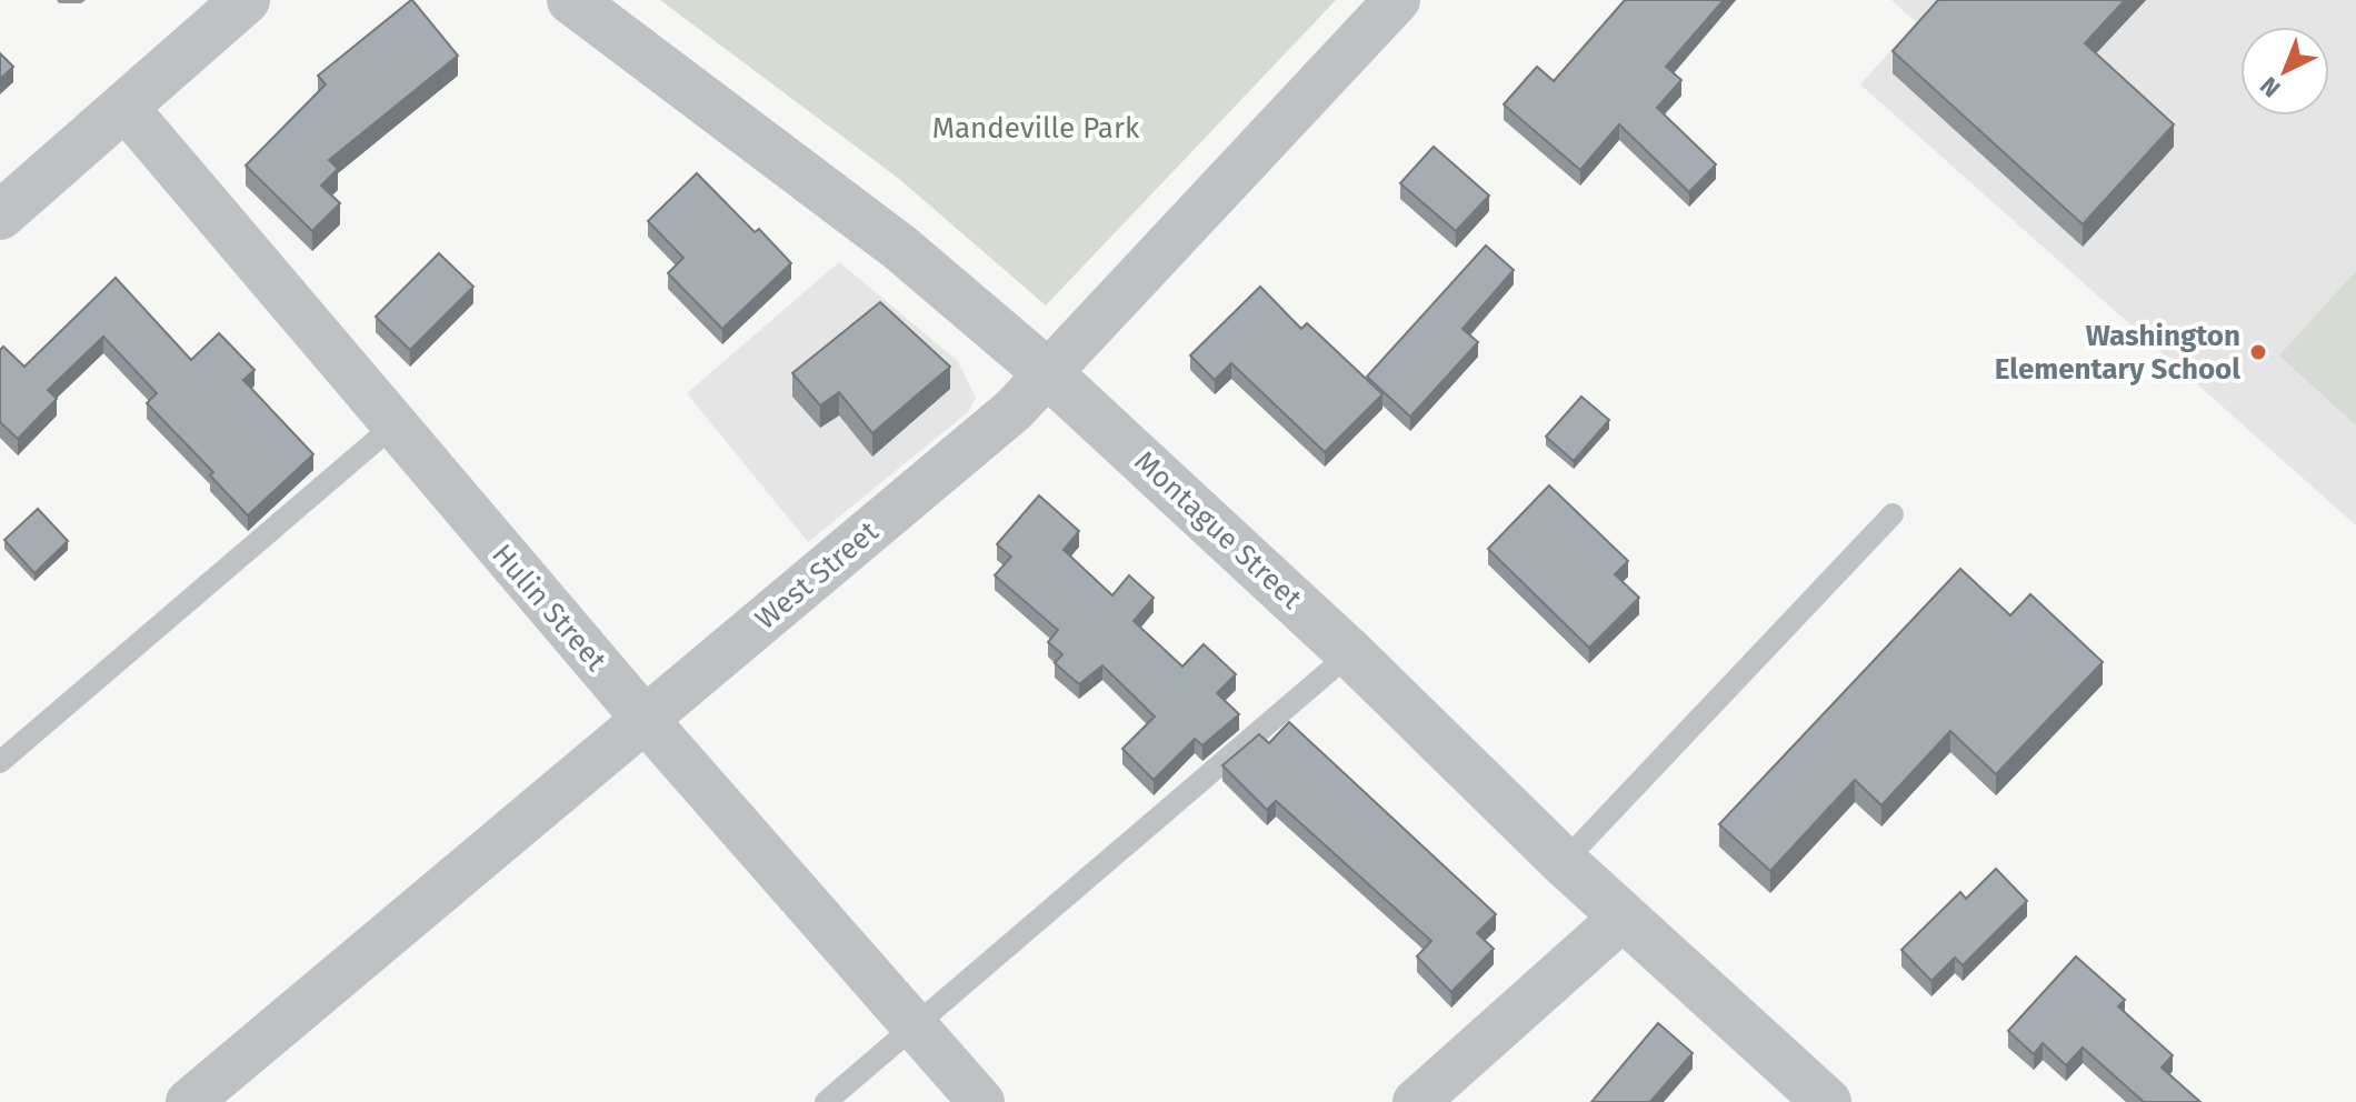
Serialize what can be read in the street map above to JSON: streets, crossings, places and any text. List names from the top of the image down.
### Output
{
  "streets": {
    "street": ["Montague Street", "West Street", "Hulin Street"]
  },
  "crossings": [
    ["Montague Street", "West Street"],
    ["West Street", "Hulin Street"]
  ],
  "parks": ["Mandeville Park"],
  "places": ["Washington Elementary School"],
  "north": "bottom left"
}
